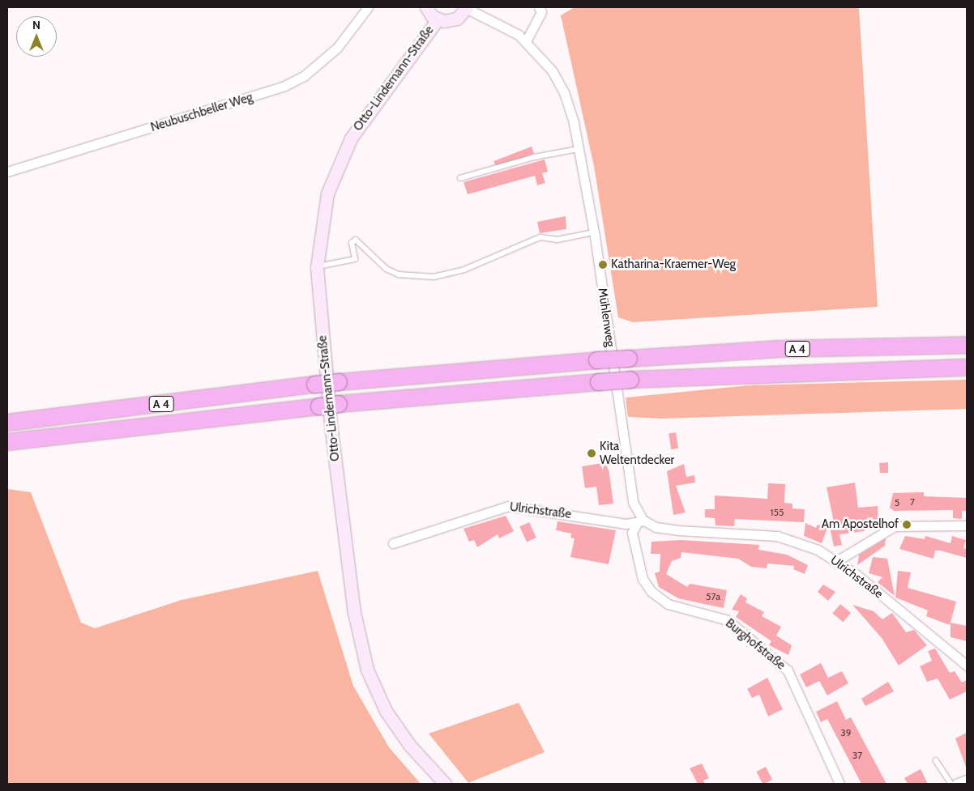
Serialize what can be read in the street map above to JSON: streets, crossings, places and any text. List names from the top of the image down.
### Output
{
  "streets": {
    "highway": ["A 4"],
    "street": [
      "Otto-Lindemann-Straße",
      "Neubuschbeller Weg",
      "Mühlenweg",
      "Ulrichstraße",
      "Burghofstraße"
    ]
  },
  "crossings": [
    ["Mühlenweg", "Ulrichstraße"],
    ["Mühlenweg", "Burghofstraße"],
    ["Ulrichstraße", "Burghofstraße"]
  ],
  "places": ["Katharina-Kraemer-Weg", "Kita Weltentdecker", "Am Apostelhof"],
  "house_numbers": [
    "7",
    "5",
    "155",
    "57a",
    "39",
    "37"
  ],
  "north": "top"
}
